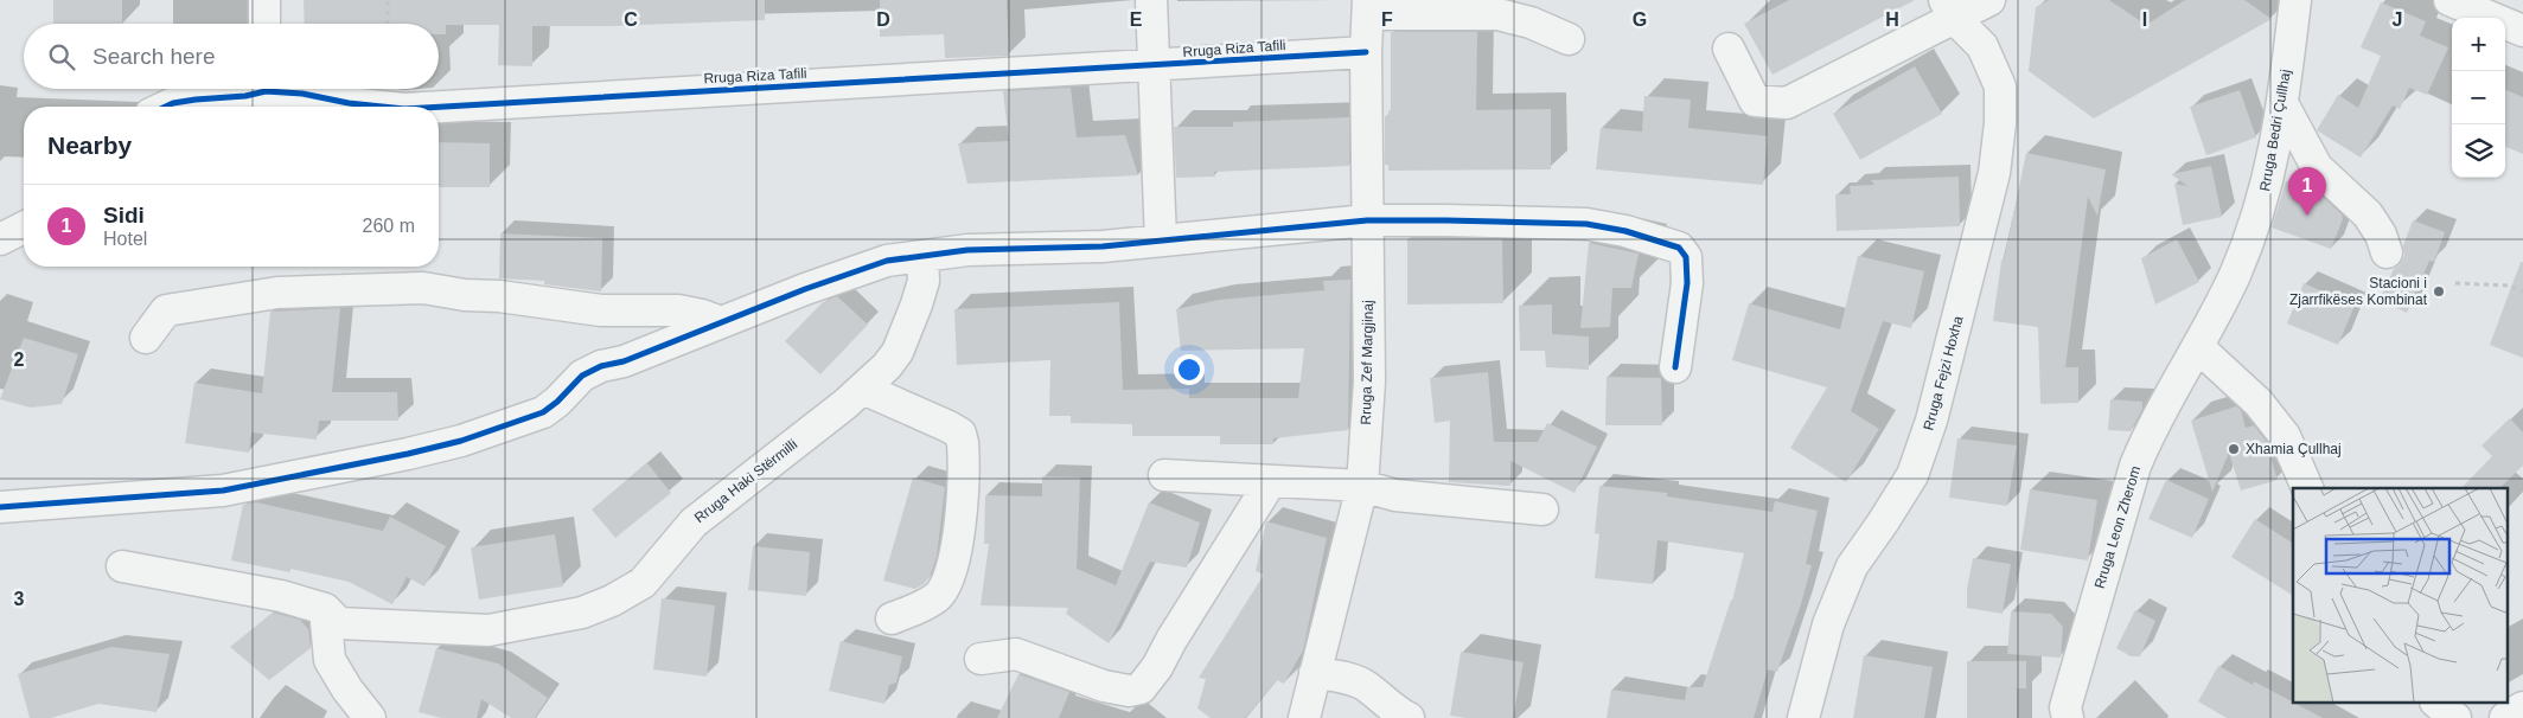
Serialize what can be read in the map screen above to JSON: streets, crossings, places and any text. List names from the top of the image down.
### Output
{
  "streets": {
    "street": [
      "Rruga Riza Tafili",
      "Rruga Bedri Çullhaj",
      "Rruga Zef Margjinaj",
      "Rruga Fejzi Hoxha",
      "Rruga Haki Stërmilli",
      "Rruga Leon Zherom"
    ]
  },
  "crossings": [
    ["Rruga Riza Tafili", "Rruga Zef Margjinaj"],
    ["Rruga Bedri Çullhaj", "Rruga Leon Zherom"]
  ],
  "places": ["Stacioni i Zjarrfikëses Kombinat", "Xhamia Çullhaj"],
  "page": {
    "map_buttons": ["+", "−"],
    "search": "Search here",
    "heading": "Nearby",
    "pins": "1",
    "list": [
      {
        "mark": "1",
        "name": "Sidi",
        "note": "Hotel",
        "value": "260 m"
      }
    ]
  },
  "grid": {
    "columns": [
      "C",
      "D",
      "E",
      "F",
      "G",
      "H",
      "I",
      "J"
    ],
    "rows": ["2", "3"]
  }
}
